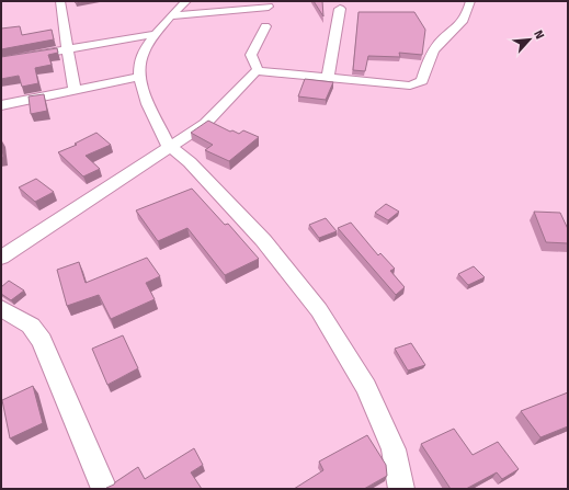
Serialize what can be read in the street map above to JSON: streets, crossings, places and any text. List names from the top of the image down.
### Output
{
  "north": "top right"
}
